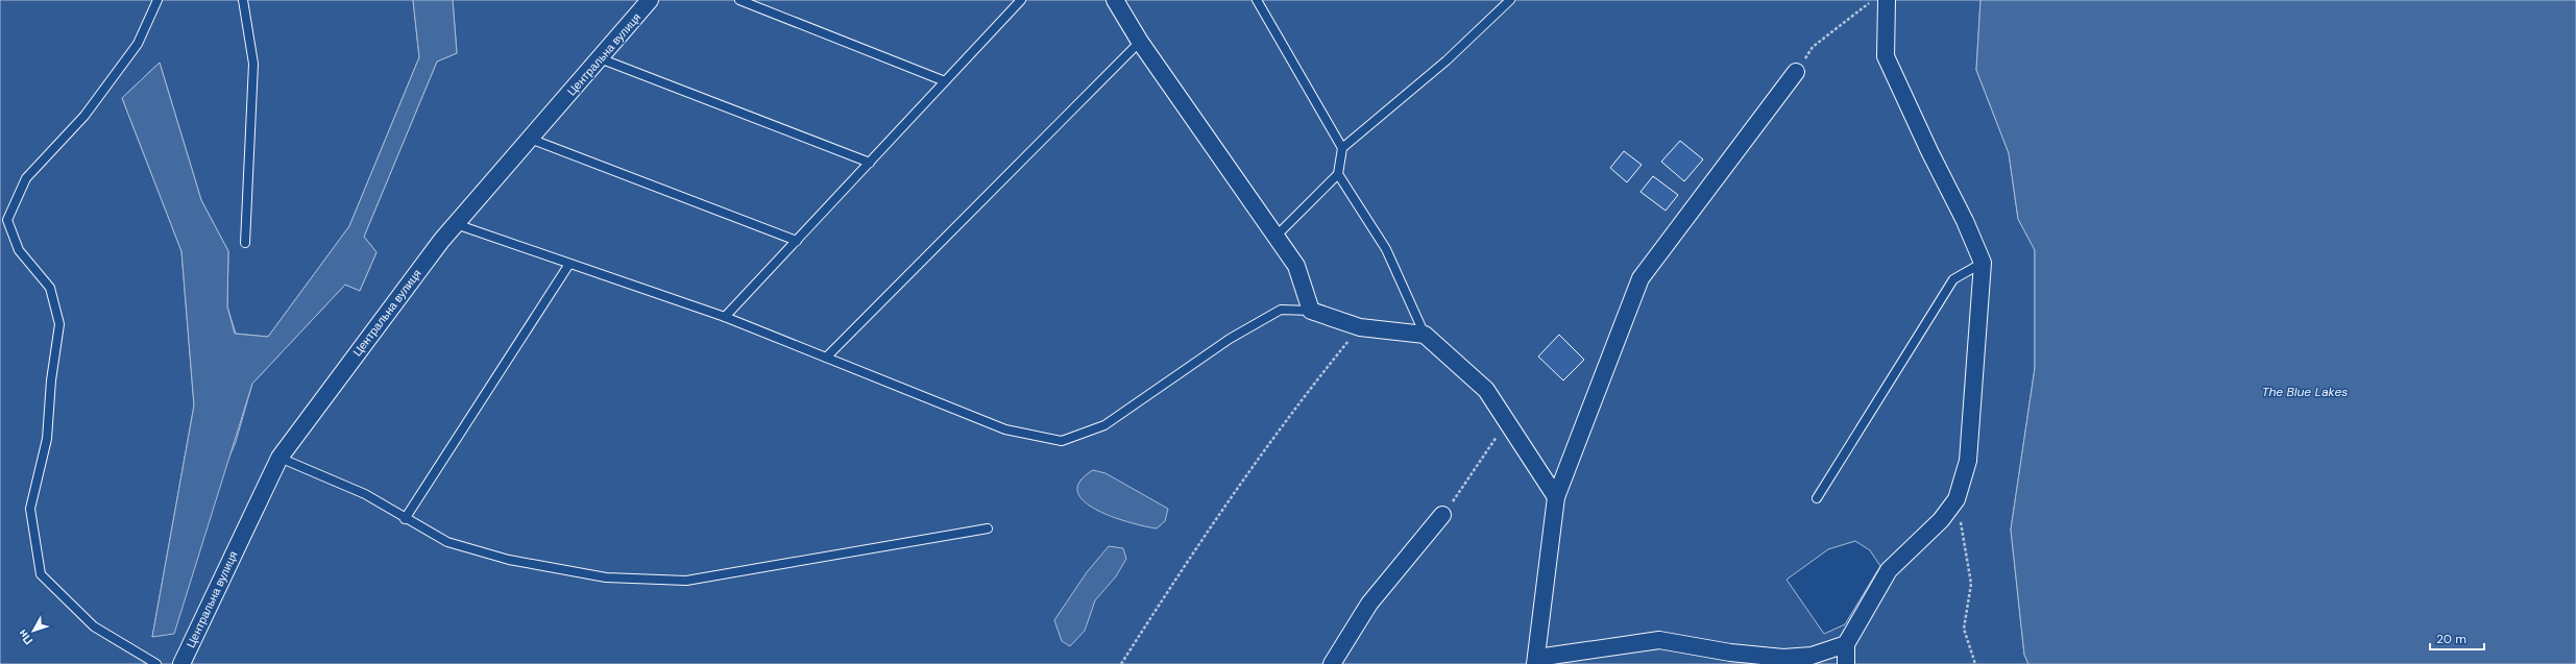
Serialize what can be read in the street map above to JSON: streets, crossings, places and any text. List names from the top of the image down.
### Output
{
  "streets": {
    "street": ["Центральна вулиця"]
  },
  "water": ["The Blue Lakes"],
  "scale_bar": "20 m",
  "north": "bottom left"
}
